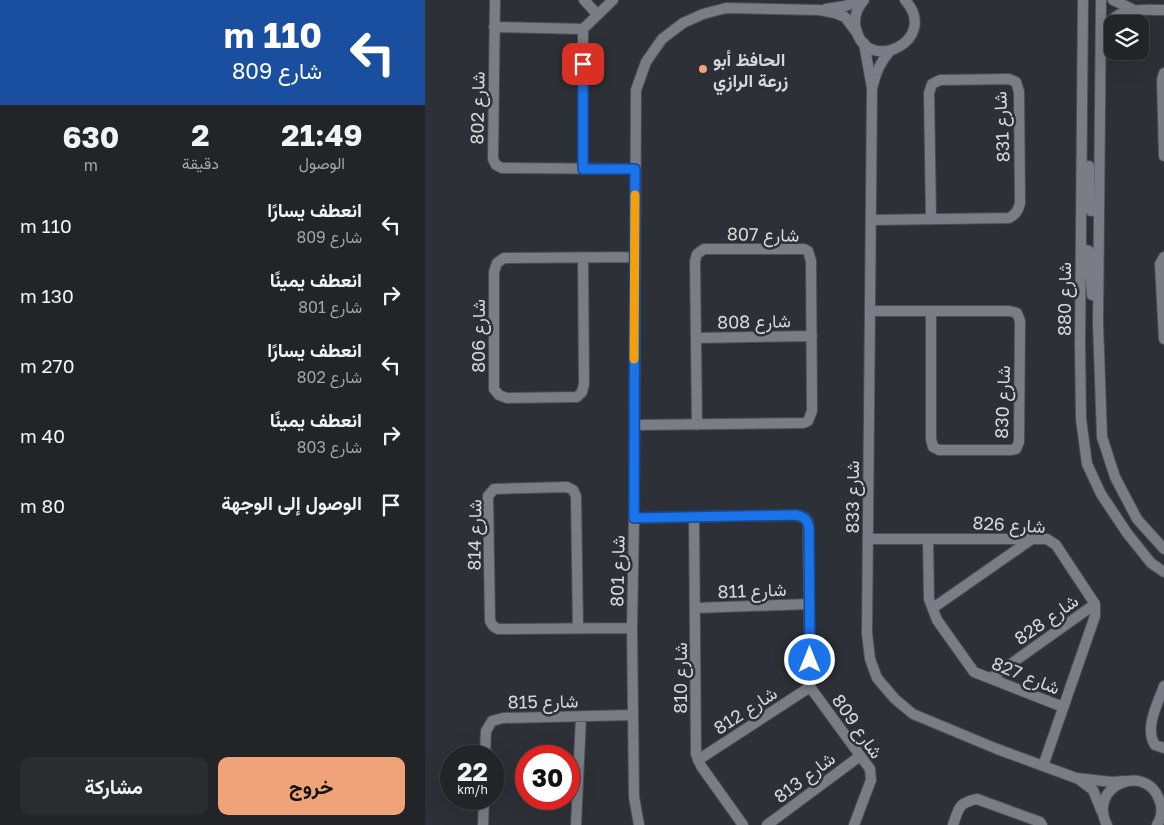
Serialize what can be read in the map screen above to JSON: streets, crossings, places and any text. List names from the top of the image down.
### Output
{
  "streets": {
    "street": [
      "شارع 802",
      "شارع 831",
      "شارع 807",
      "شارع 880",
      "شارع 808",
      "شارع 806",
      "شارع 830",
      "شارع 833",
      "شارع 826",
      "شارع 814",
      "شارع 801",
      "شارع 811",
      "شارع 828",
      "شارع 827",
      "شارع 810",
      "شارع 815",
      "شارع 812",
      "شارع 809",
      "شارع 813"
    ]
  },
  "crossings": [
    ["شارع 802", "شارع 801"],
    ["شارع 831", "شارع 833"],
    ["شارع 807", "شارع 808"],
    ["شارع 807", "شارع 801"],
    ["شارع 806", "شارع 801"],
    ["شارع 830", "شارع 833"],
    ["شارع 833", "شارع 826"],
    ["شارع 833", "شارع 801"],
    ["شارع 826", "شارع 828"],
    ["شارع 826", "شارع 827"],
    ["شارع 814", "شارع 801"],
    ["شارع 801", "شارع 815"],
    ["شارع 801", "شارع 809"],
    ["شارع 811", "شارع 810"],
    ["شارع 811", "شارع 809"],
    ["شارع 828", "شارع 827"],
    ["شارع 810", "شارع 812"],
    ["شارع 810", "شارع 809"],
    ["شارع 812", "شارع 809"],
    ["شارع 809", "شارع 813"]
  ],
  "places": ["الحافظ أبو زرعة الرازي"],
  "page": {
    "turn": ["110 m", "شارع 809"],
    "eta": [
      "21:49",
      "الوصول",
      "2",
      "دقيقة",
      "630",
      "m"
    ],
    "list": [
      {
        "name": "انعطف يسارًا",
        "note": "شارع 809",
        "value": "110 m"
      },
      {
        "name": "انعطف يمينًا",
        "note": "شارع 801",
        "value": "130 m"
      },
      {
        "name": "انعطف يسارًا",
        "note": "شارع 802",
        "value": "270 m"
      },
      {
        "name": "انعطف يمينًا",
        "note": "شارع 803",
        "value": "40 m"
      },
      {
        "name": "الوصول إلى الوجهة",
        "value": "80 m"
      }
    ],
    "speed": "22 km/h",
    "limit": "30",
    "buttons": ["خروج", "مشاركة"]
  }
}
